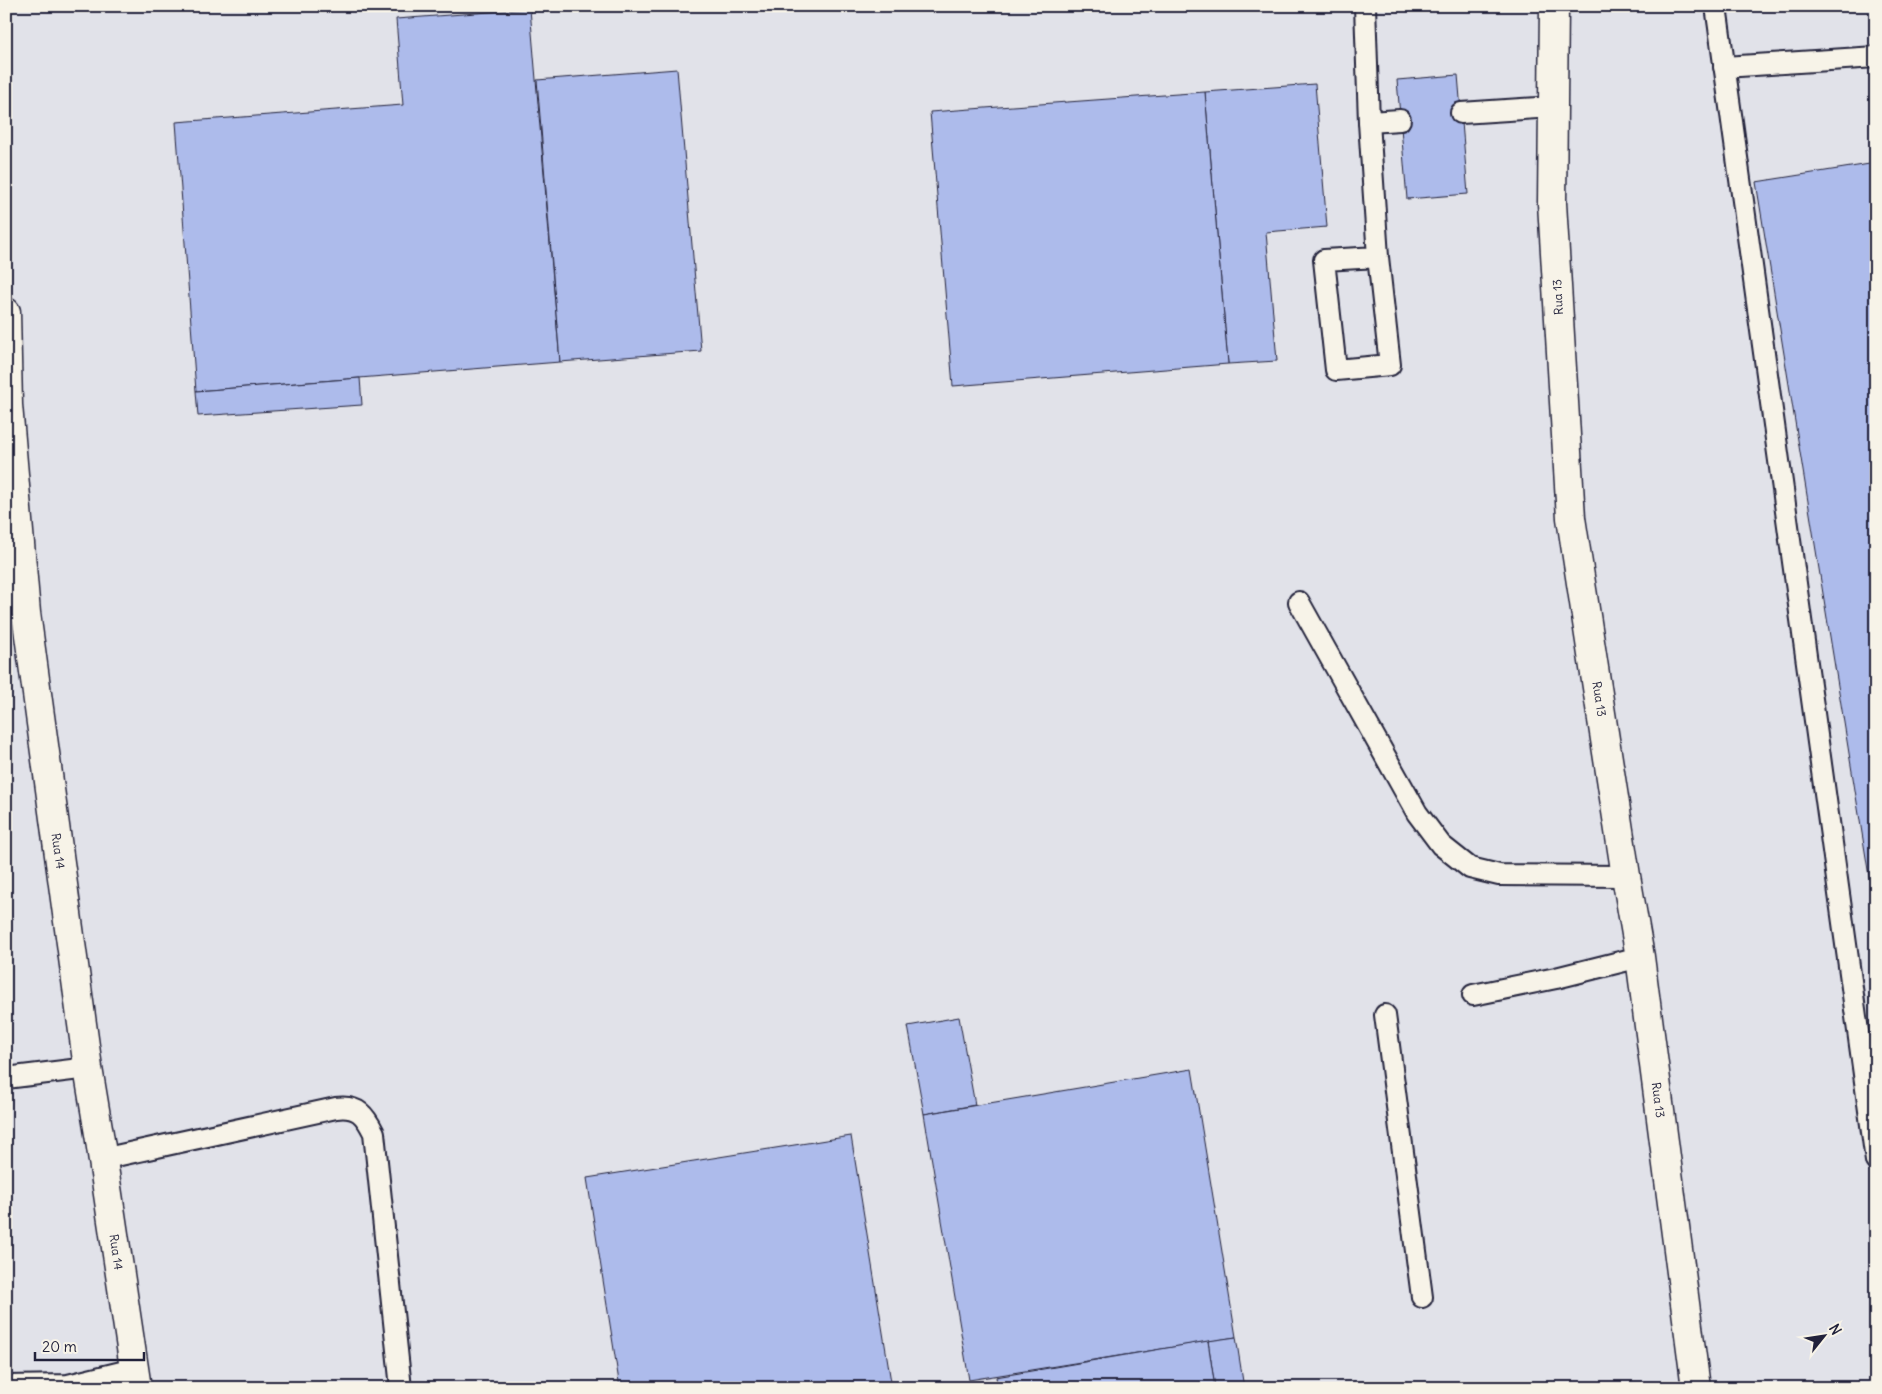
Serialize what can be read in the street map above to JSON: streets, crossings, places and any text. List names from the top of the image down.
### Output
{
  "streets": {
    "street": ["Rua 13", "Rua 14"]
  },
  "scale_bar": "20 m",
  "north": "top right"
}
